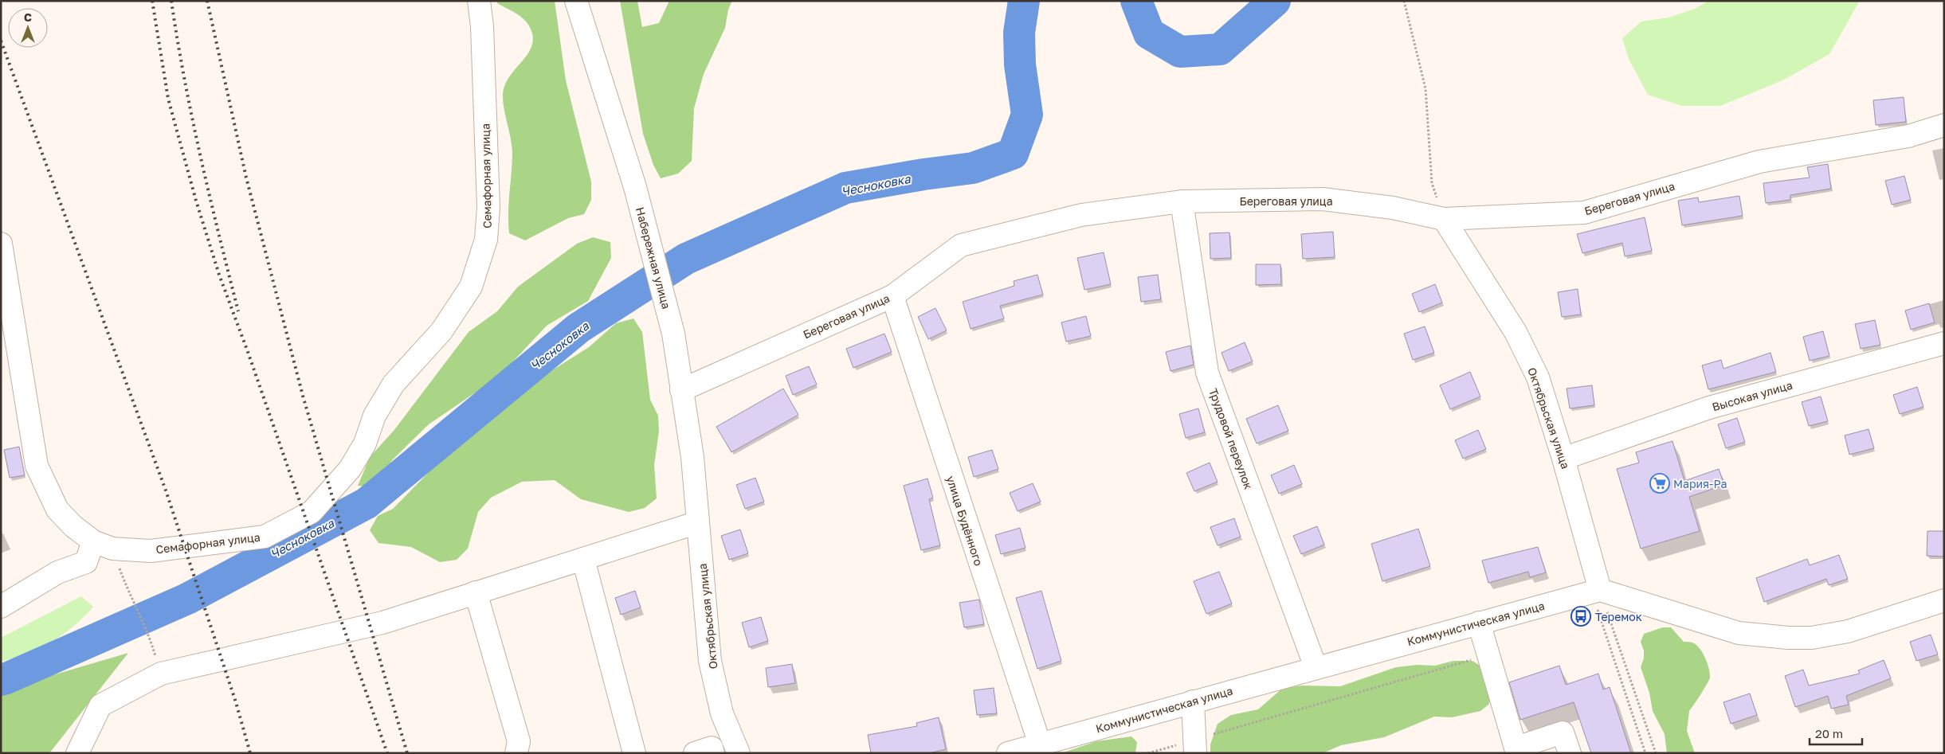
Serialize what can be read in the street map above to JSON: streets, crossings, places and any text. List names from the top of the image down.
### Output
{
  "streets": {
    "street": [
      "Семафорная улица",
      "Береговая улица",
      "Набережная улица",
      "Высокая улица",
      "Октябрьская улица",
      "Трудовой переулок",
      "улица Будённого",
      "Коммунистическая улица"
    ]
  },
  "crossings": [
    ["Береговая улица", "Набережная улица"],
    ["Береговая улица", "Октябрьская улица"],
    ["Береговая улица", "Трудовой переулок"],
    ["Береговая улица", "улица Будённого"],
    ["Набережная улица", "Октябрьская улица"],
    ["Высокая улица", "Октябрьская улица"],
    ["Октябрьская улица", "Коммунистическая улица"],
    ["Трудовой переулок", "Коммунистическая улица"],
    ["улица Будённого", "Коммунистическая улица"]
  ],
  "water": ["Чесноковка"],
  "places": {
    "supermarket": ["Мария-Ра"],
    "bus stop": ["Теремок"]
  },
  "scale_bar": "20 m",
  "north": "top"
}
